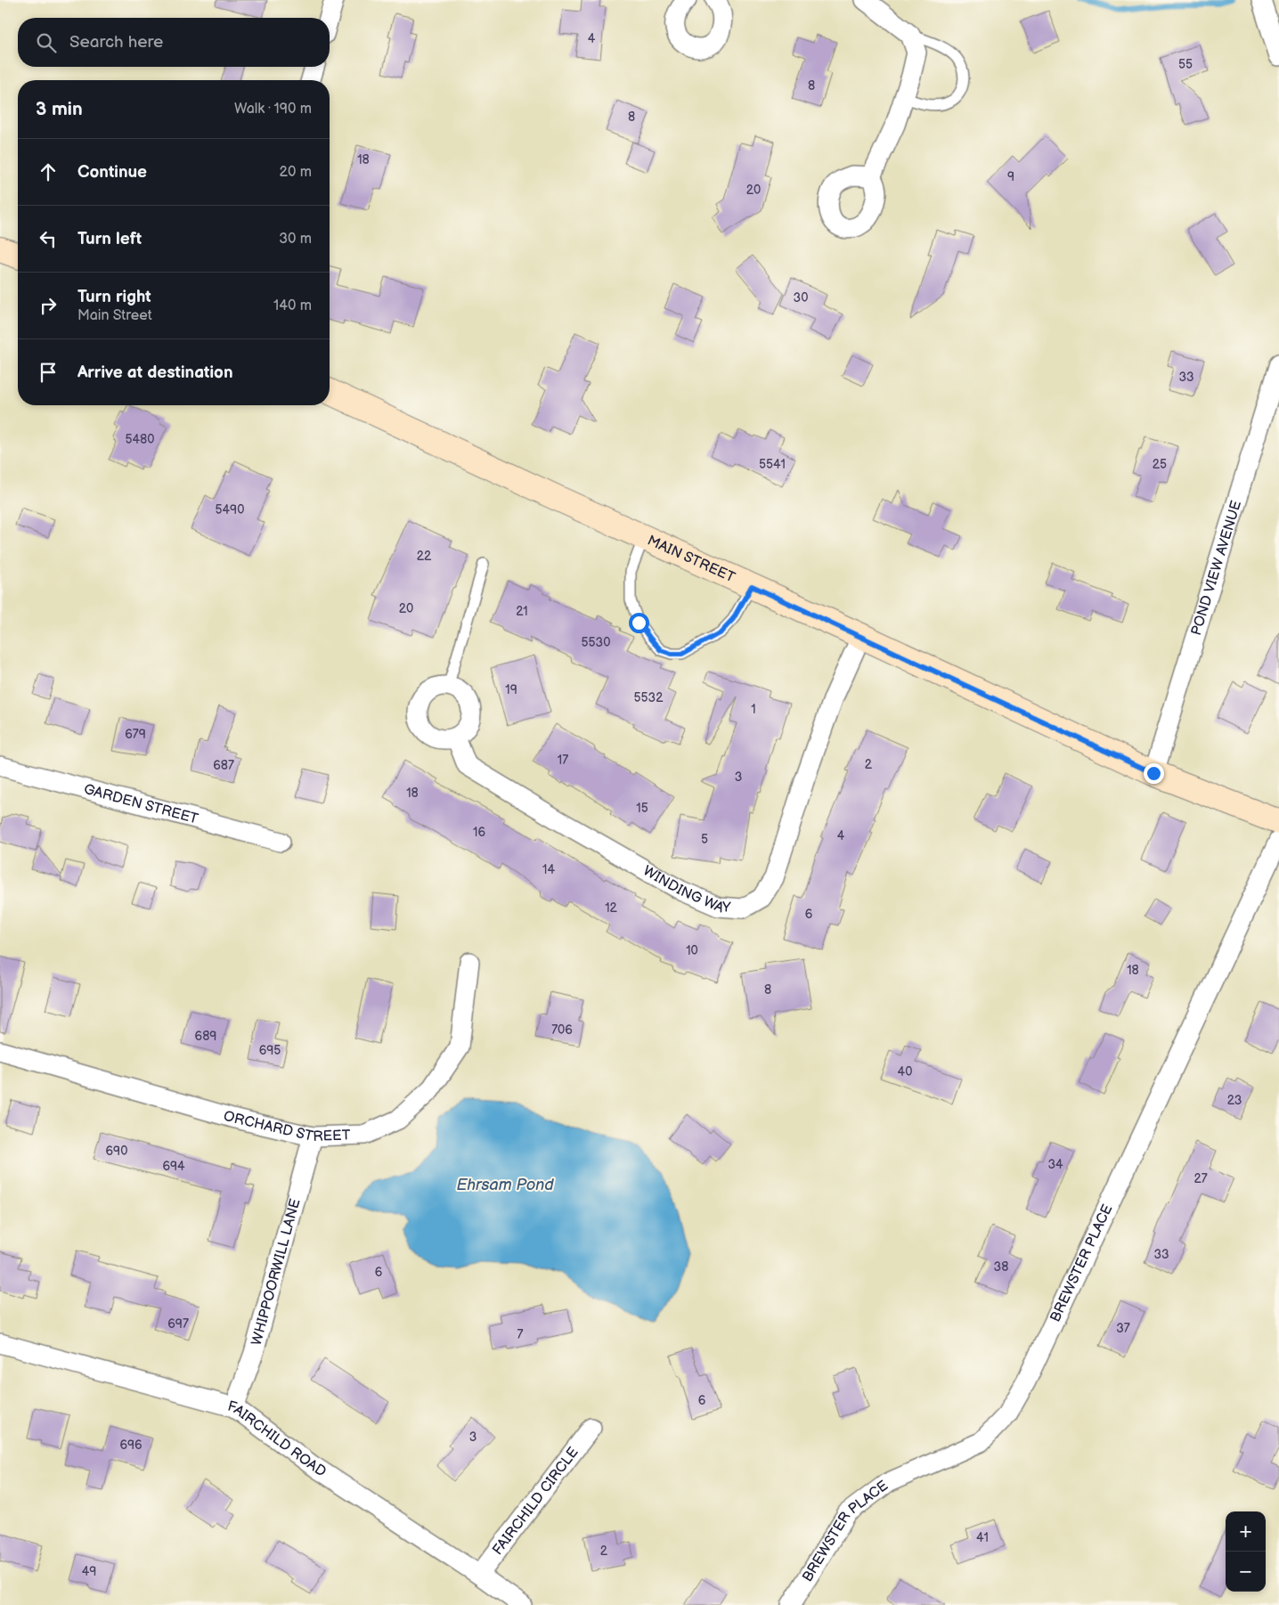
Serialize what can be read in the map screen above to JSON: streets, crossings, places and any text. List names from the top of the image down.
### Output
{
  "streets": {
    "main road": ["MAIN STREET"],
    "street": [
      "POND VIEW AVENUE",
      "GARDEN STREET",
      "WINDING WAY",
      "ORCHARD STREET",
      "BREWSTER PLACE",
      "WHIPPOORWILL LANE",
      "FAIRCHILD ROAD",
      "FAIRCHILD CIRCLE"
    ]
  },
  "crossings": [
    ["MAIN STREET", "POND VIEW AVENUE"],
    ["MAIN STREET", "WINDING WAY"],
    ["ORCHARD STREET", "WHIPPOORWILL LANE"],
    ["WHIPPOORWILL LANE", "FAIRCHILD ROAD"],
    ["FAIRCHILD ROAD", "FAIRCHILD CIRCLE"]
  ],
  "water": ["Ehrsam Pond"],
  "house_numbers": [
    "4",
    "55",
    "8",
    "8",
    "18",
    "9",
    "20",
    "30",
    "33",
    "5480",
    "5541",
    "25",
    "5490",
    "22",
    "20",
    "21",
    "5530",
    "19",
    "5532",
    "1",
    "679",
    "17",
    "2",
    "687",
    "3",
    "18",
    "15",
    "16",
    "4",
    "5",
    "14",
    "12",
    "6",
    "10",
    "18",
    "8",
    "706",
    "689",
    "695",
    "40",
    "23",
    "690",
    "34",
    "694",
    "27",
    "33",
    "38",
    "6",
    "697",
    "37",
    "7",
    "6",
    "3",
    "696",
    "41",
    "2",
    "49"
  ],
  "page": {
    "search": "Search here",
    "heading": ["3 min", "Walk · 190 m"],
    "list": [
      ["Continue", "20 m"],
      ["Turn left", "30 m"],
      ["Turn right", "Main Street", "140 m"],
      "Arrive at destination"
    ],
    "map_buttons": ["+", "−"]
  }
}
